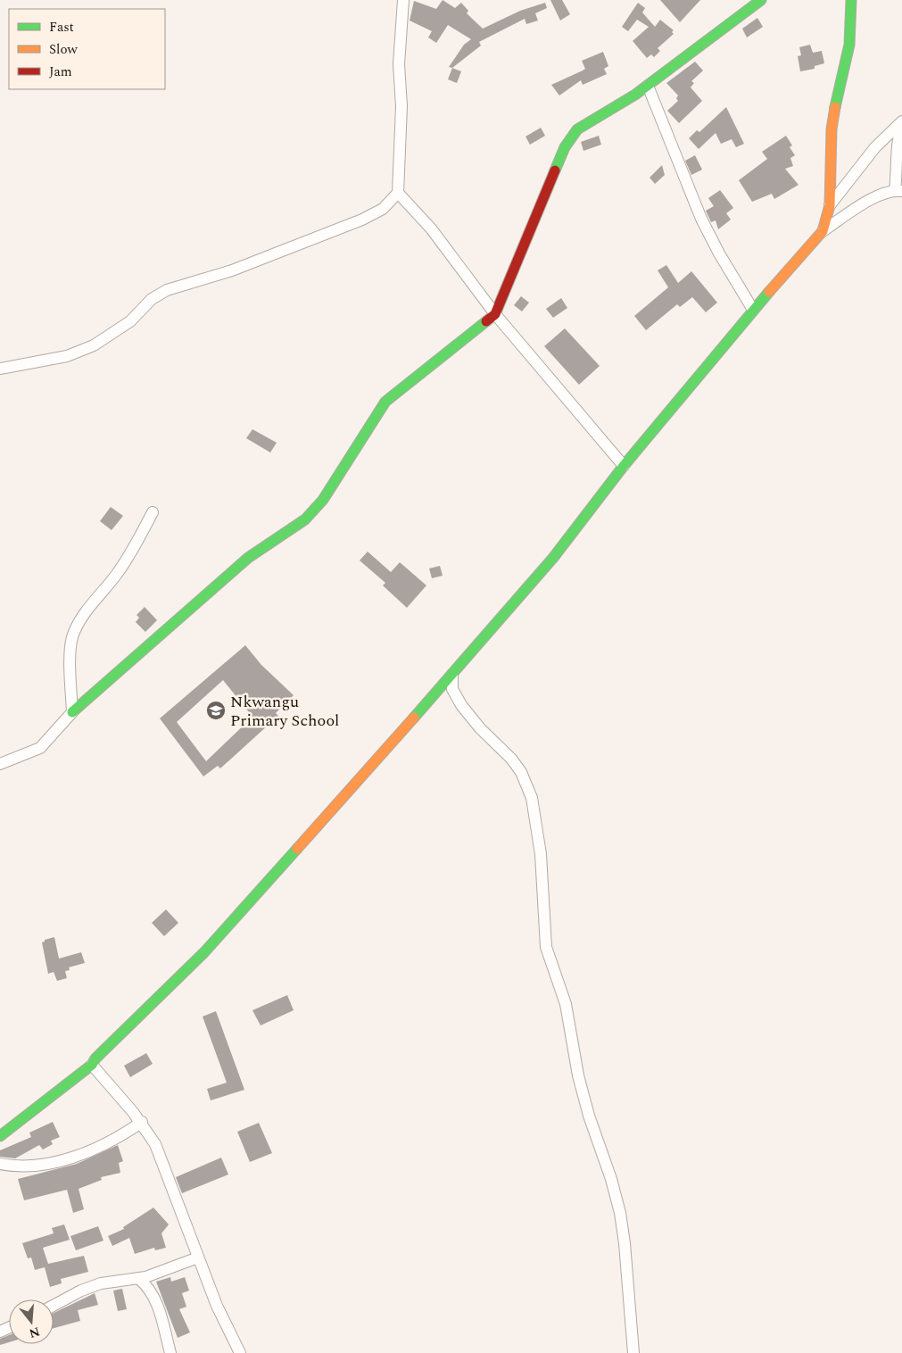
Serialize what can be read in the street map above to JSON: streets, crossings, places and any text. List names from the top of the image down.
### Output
{
  "places": {
    "school or university": ["Nkwangu Primary School"]
  },
  "legend": ["Fast", "Slow", "Jam"],
  "north": "bottom"
}
